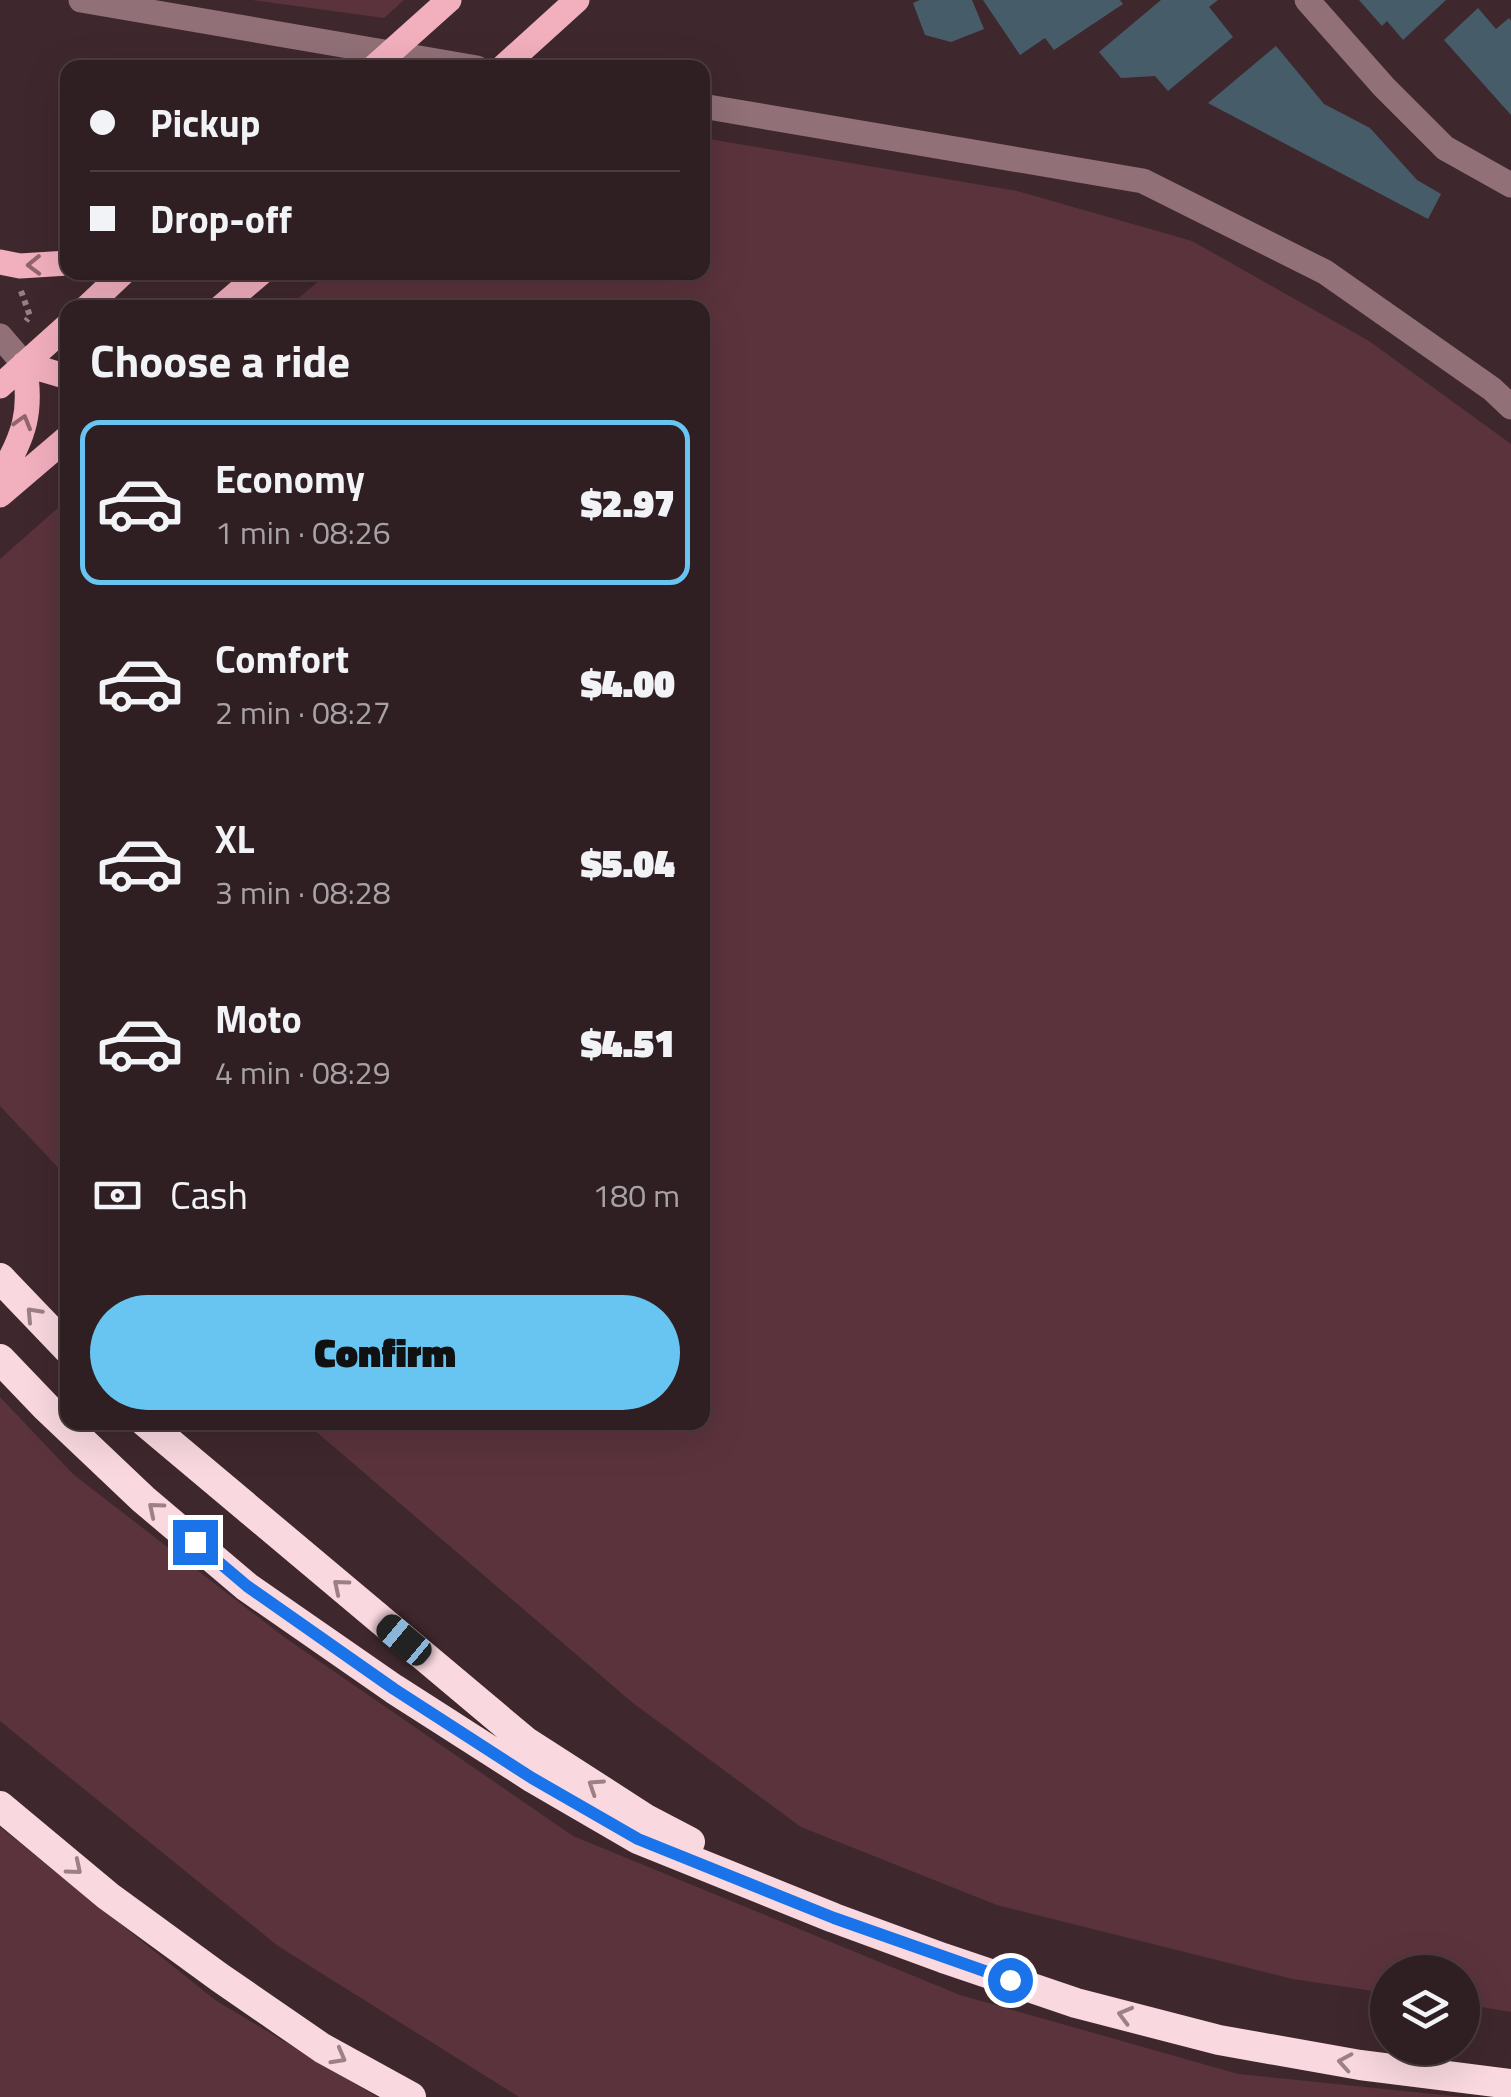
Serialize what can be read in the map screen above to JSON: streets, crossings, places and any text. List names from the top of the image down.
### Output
{
  "page": {
    "banner": ["Pickup", "Drop-off"],
    "heading": "Choose a ride",
    "list": [
      {
        "name": "Economy",
        "note": "1 min · 08:26",
        "value": "$2.97"
      },
      {
        "name": "Comfort",
        "note": "2 min · 08:27",
        "value": "$4.00"
      },
      {
        "name": "XL",
        "note": "3 min · 08:28",
        "value": "$5.04"
      },
      {
        "name": "Moto",
        "note": "4 min · 08:29",
        "value": "$4.51"
      }
    ],
    "pay": ["Cash", "180 m"],
    "buttons": "Confirm"
  }
}
